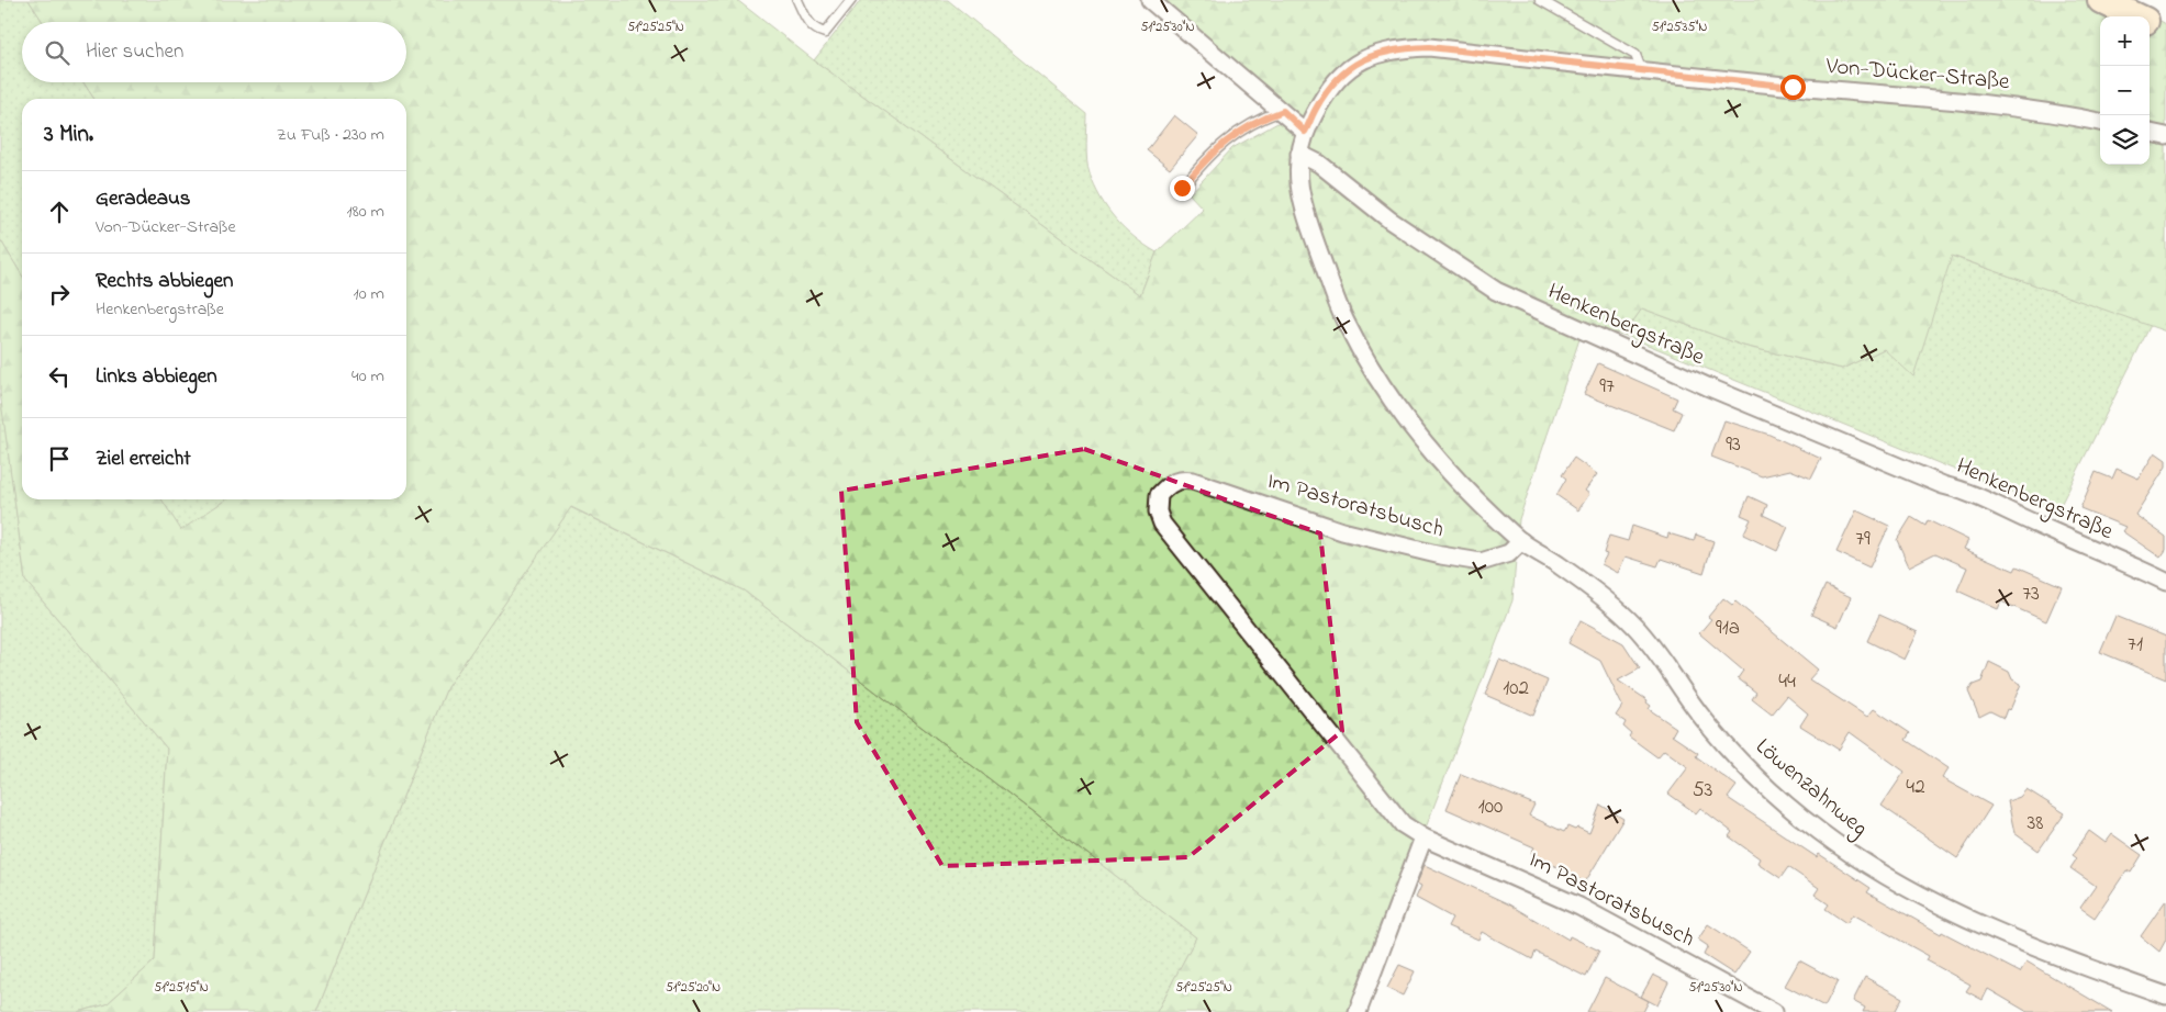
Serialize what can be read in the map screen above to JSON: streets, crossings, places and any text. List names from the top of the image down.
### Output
{
  "streets": {
    "street": [
      "Von-Dücker-Straße",
      "Henkenbergstraße",
      "Im Pastoratsbusch",
      "Löwenzahnweg"
    ]
  },
  "crossings": [
    ["Henkenbergstraße", "Im Pastoratsbusch"],
    ["Im Pastoratsbusch", "Löwenzahnweg"]
  ],
  "house_numbers": [
    "97",
    "93",
    "79",
    "73",
    "91a",
    "71",
    "44",
    "102",
    "42",
    "53",
    "100",
    "38"
  ],
  "page": {
    "map_buttons": ["+", "−"],
    "search": "Hier suchen",
    "heading": ["3 Min.", "Zu Fuß · 230 m"],
    "list": [
      ["Geradeaus", "Von-Dücker-Straße", "180 m"],
      ["Rechts abbiegen", "Henkenbergstraße", "10 m"],
      ["Links abbiegen", "40 m"],
      "Ziel erreicht"
    ]
  },
  "coordinates": [
    "51°25'25\"N",
    "51°25'30\"N",
    "51°25'35\"N",
    "51°25'15\"N",
    "51°25'20\"N"
  ]
}
